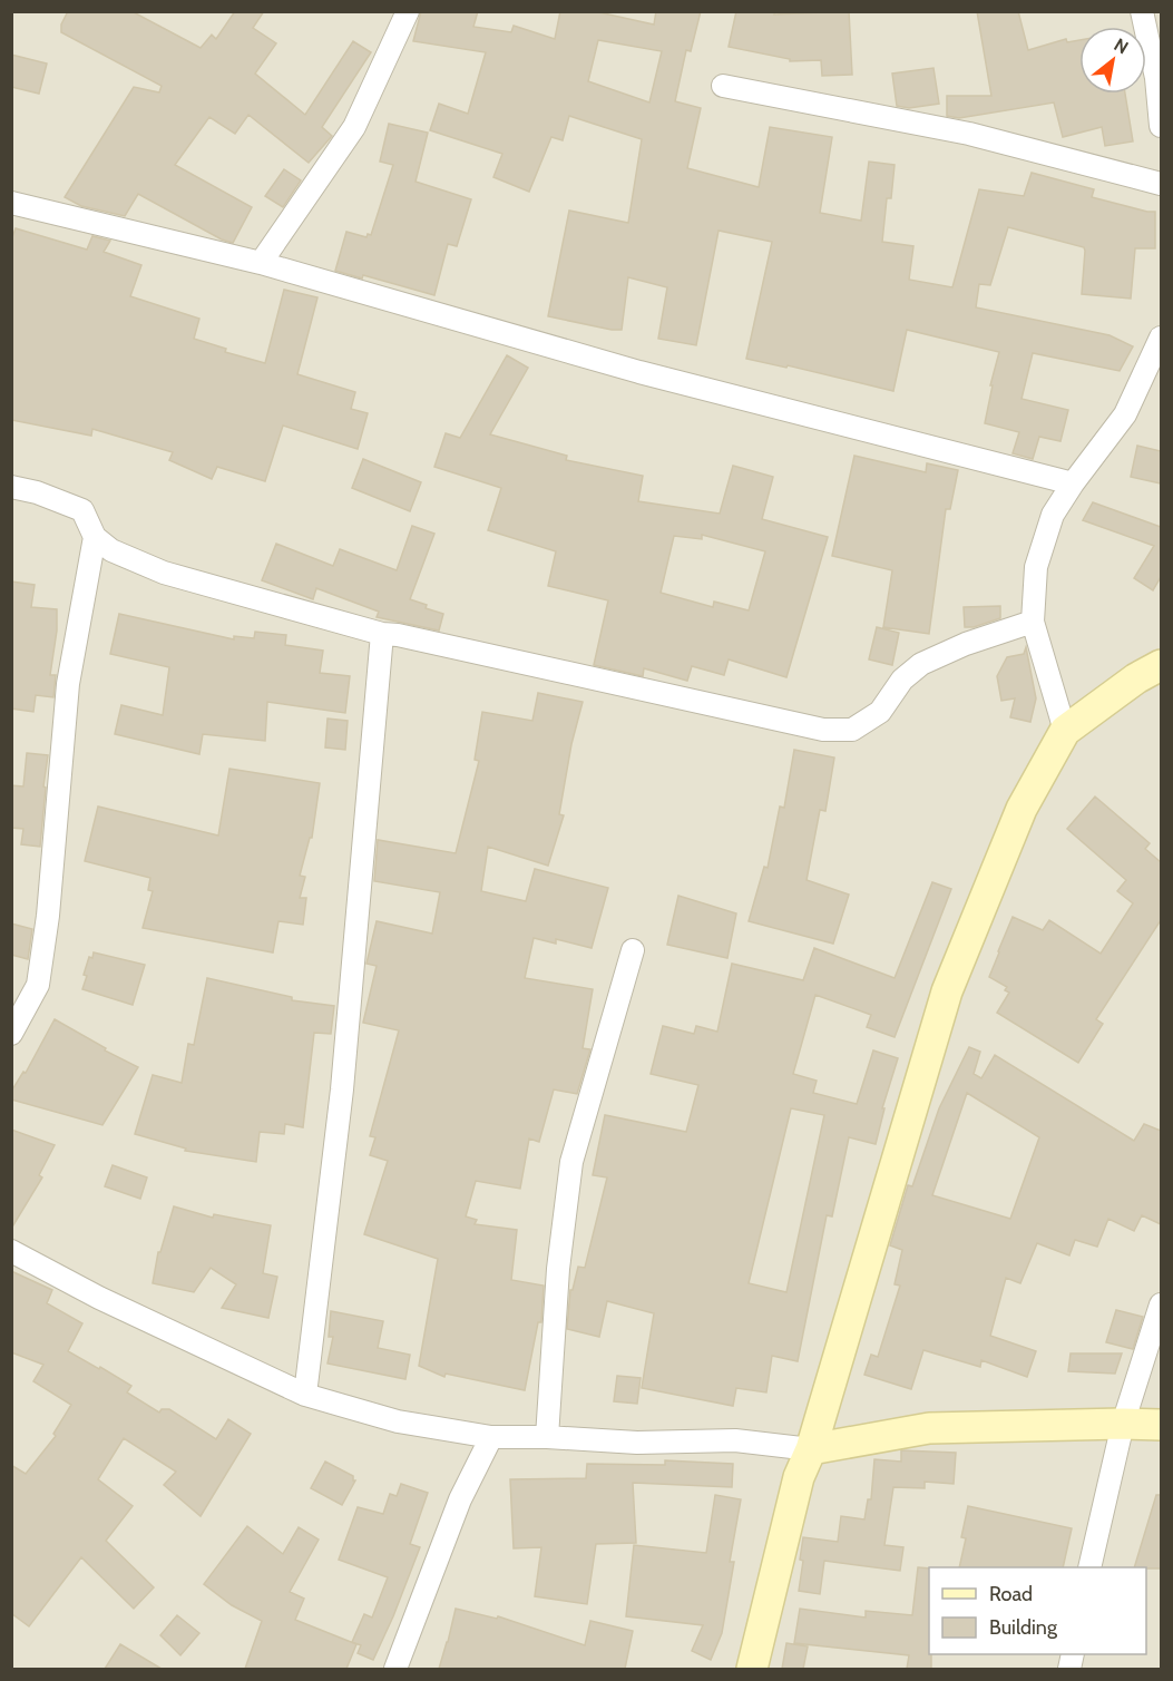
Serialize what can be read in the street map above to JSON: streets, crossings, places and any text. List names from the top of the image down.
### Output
{
  "legend": ["Road", "Building"],
  "north": "top right"
}
